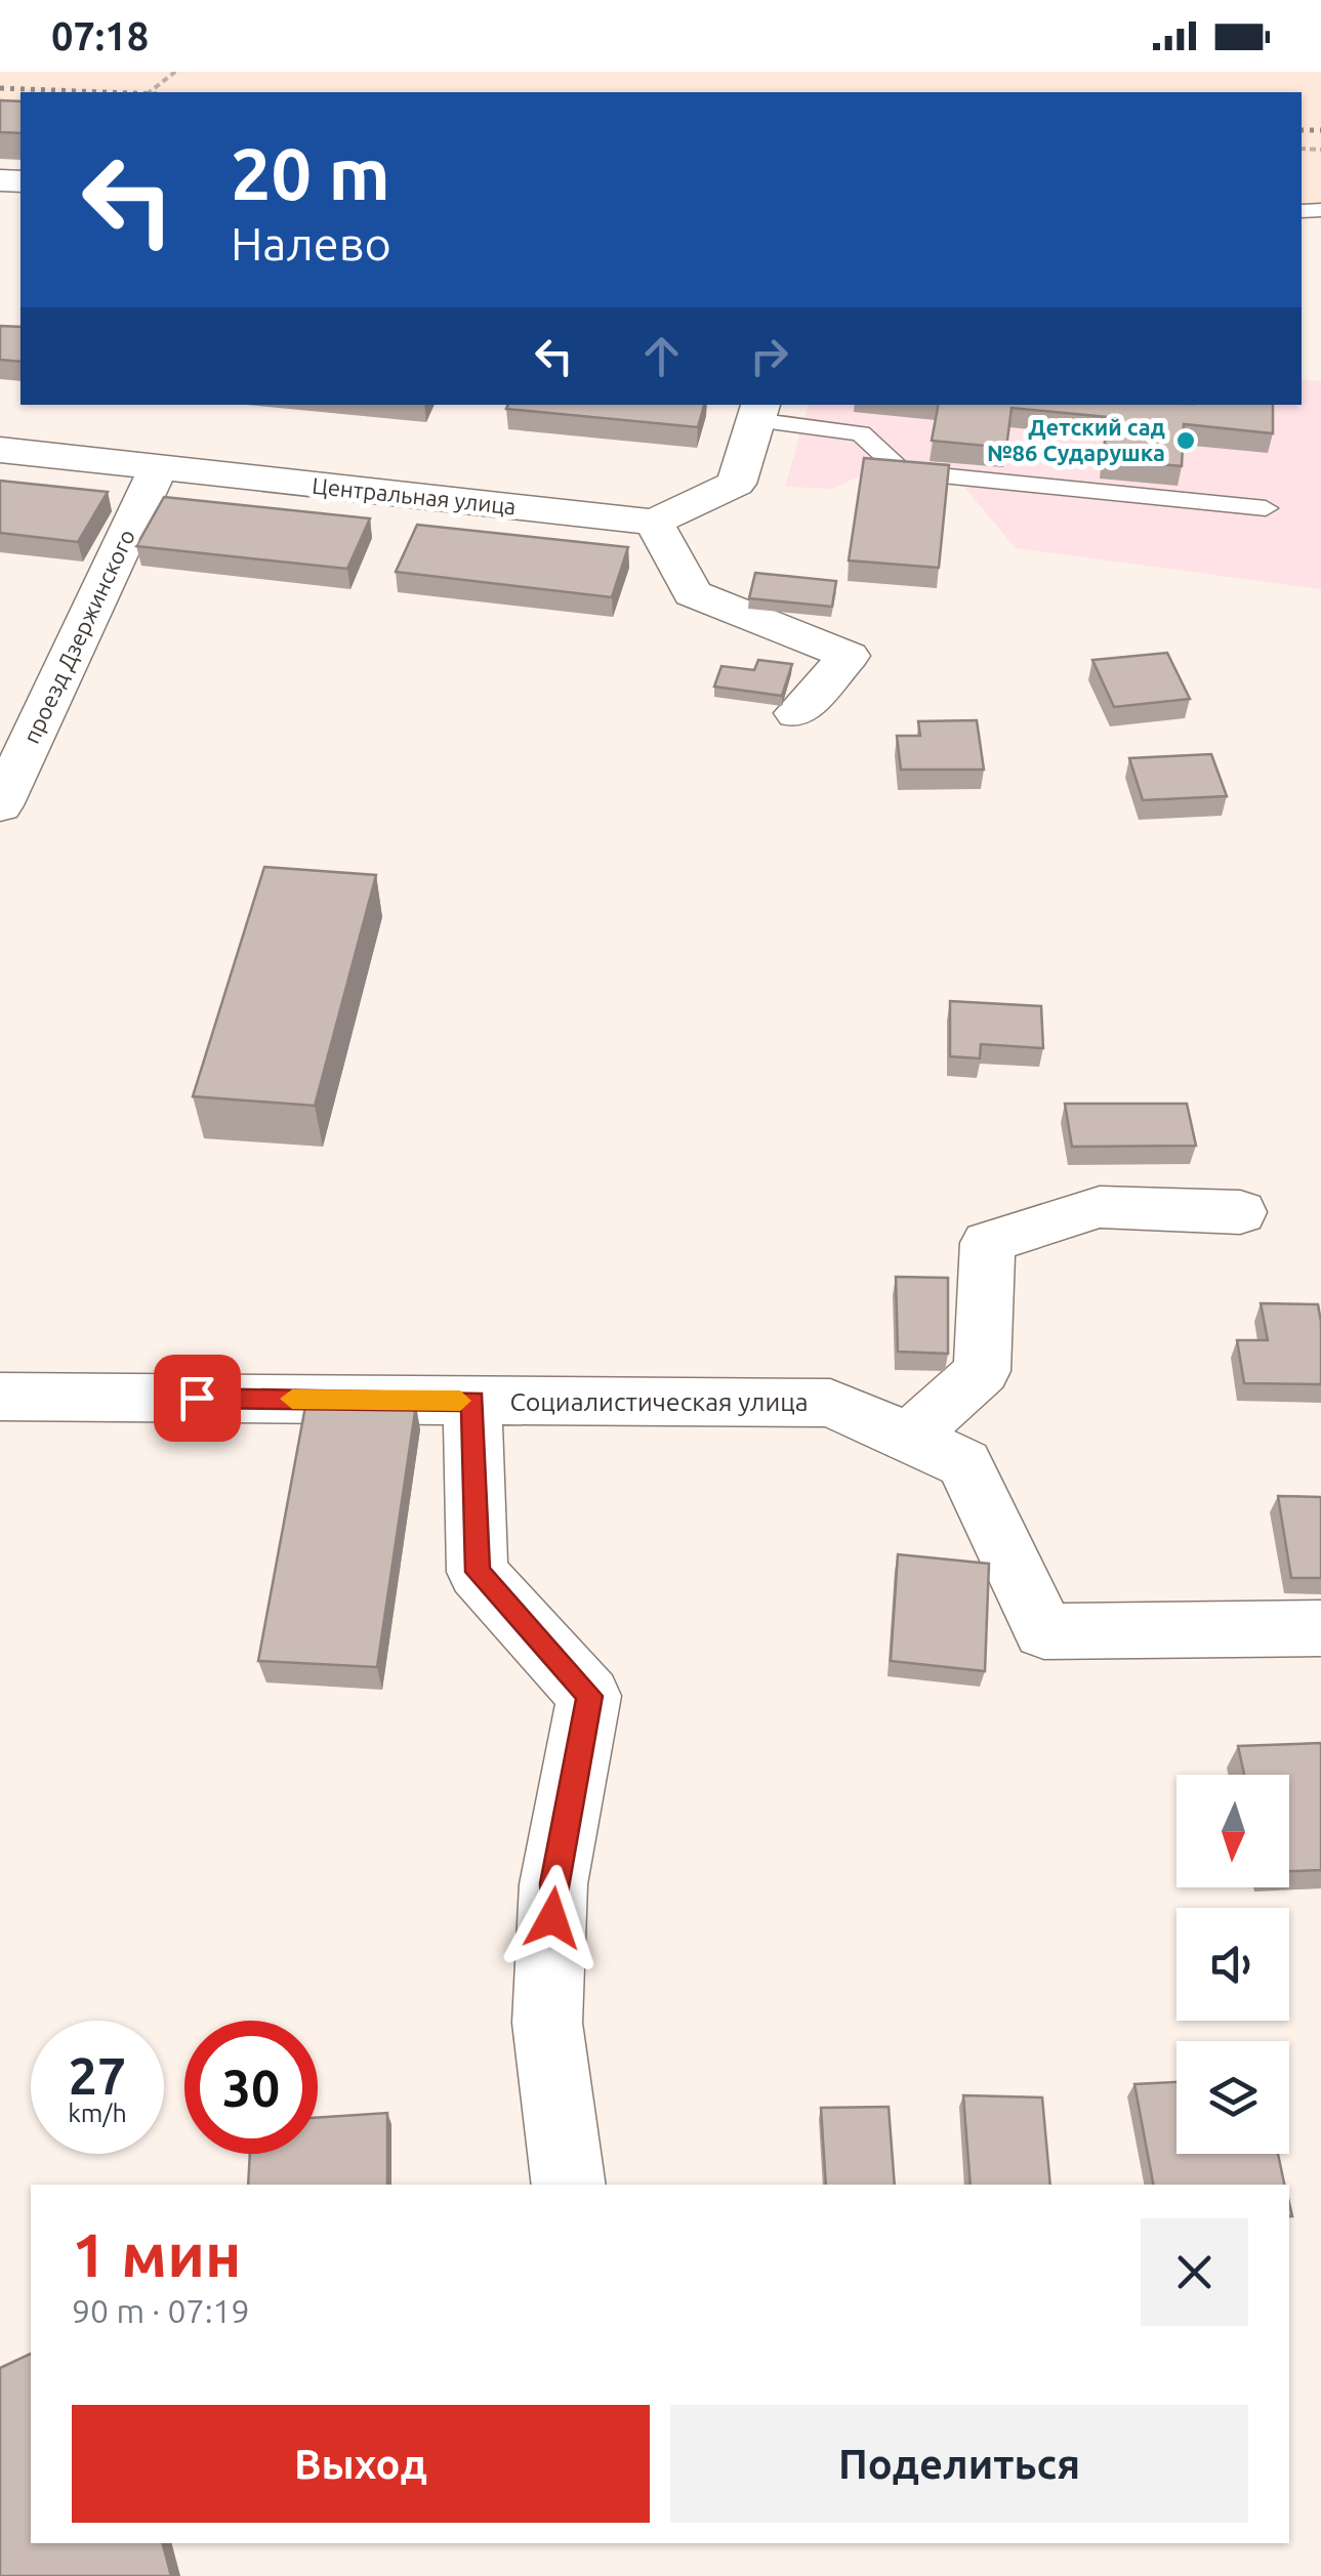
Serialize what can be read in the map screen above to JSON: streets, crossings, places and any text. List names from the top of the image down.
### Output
{
  "streets": {
    "street": ["Центральная улица", "проезд Дзержинского", "Социалистическая улица"]
  },
  "crossings": [
    ["Центральная улица", "проезд Дзержинского"]
  ],
  "places": ["Детский сад №86 Сударушка"],
  "north": "bottom",
  "page": {
    "status": "07:18",
    "turn": ["20 m", "Налево"],
    "speed": "27 km/h",
    "limit": "30",
    "heading": ["1 мин", "90 m · 07:19"],
    "buttons": ["Выход", "Поделиться"]
  }
}
